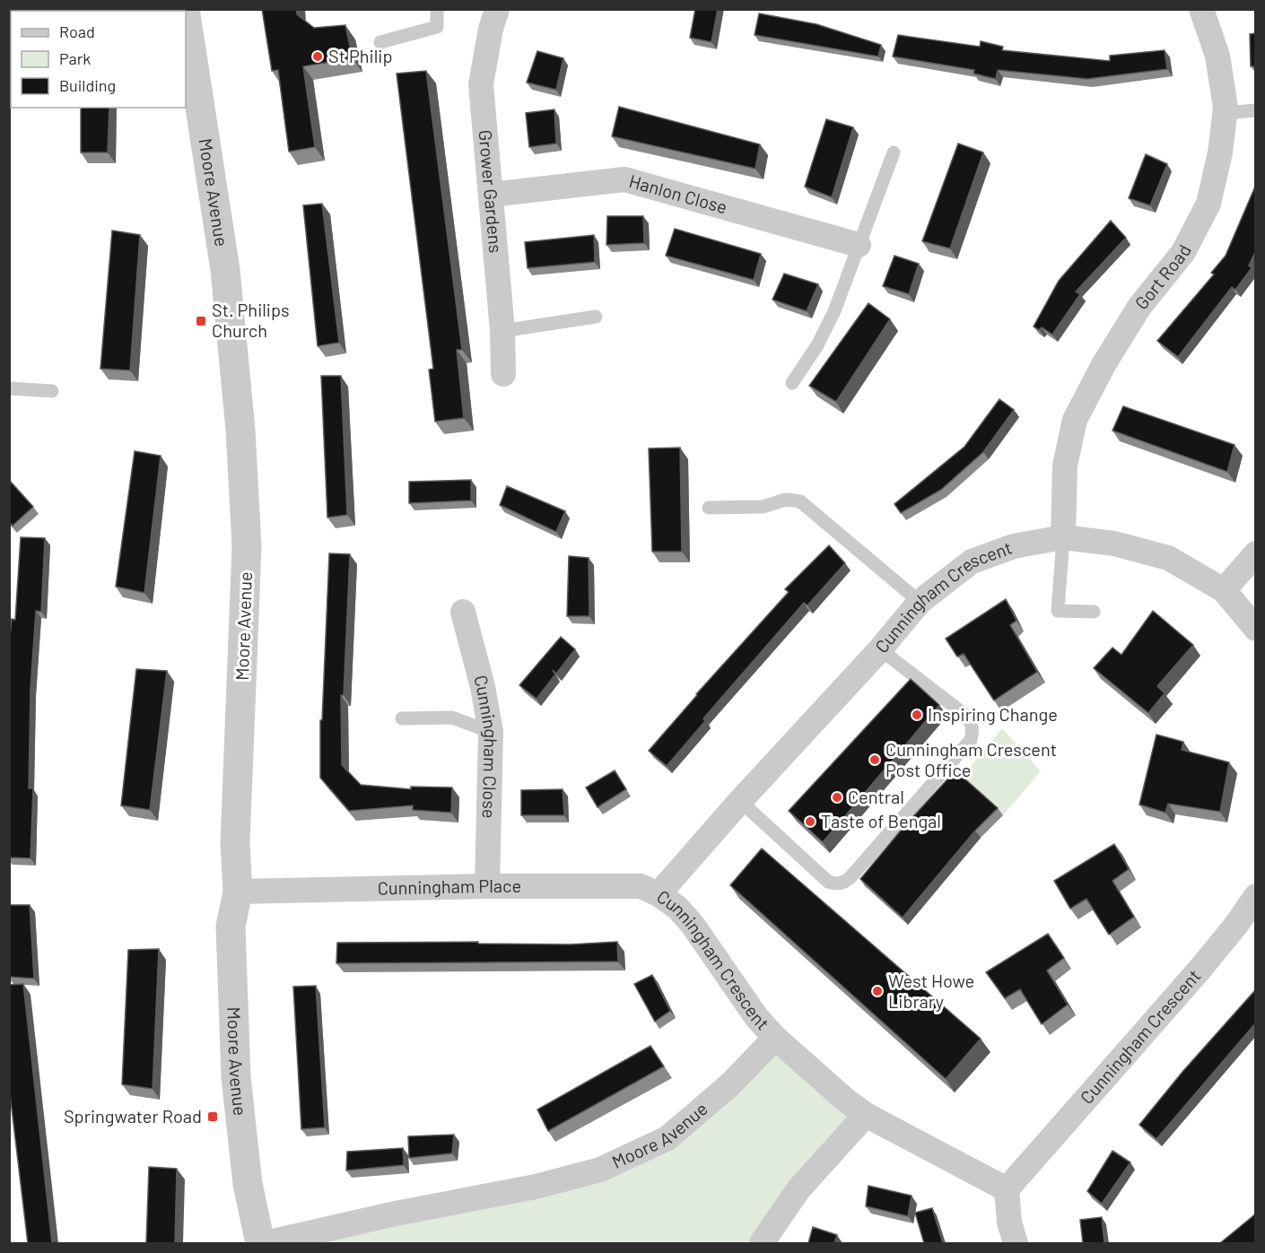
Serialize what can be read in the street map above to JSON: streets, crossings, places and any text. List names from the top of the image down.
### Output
{
  "streets": {
    "street": [
      "Grower Gardens",
      "Moore Avenue",
      "Hanlon Close",
      "Gort Road",
      "Cunningham Crescent",
      "Cunningham Close",
      "Cunningham Place"
    ]
  },
  "crossings": [
    ["Grower Gardens", "Hanlon Close"],
    ["Moore Avenue", "Cunningham Crescent"],
    ["Moore Avenue", "Cunningham Place"],
    ["Gort Road", "Cunningham Crescent"],
    ["Cunningham Crescent", "Cunningham Place"],
    ["Cunningham Close", "Cunningham Place"]
  ],
  "places": {
    "other": [
      "St Philip",
      "Inspiring Change",
      "Cunningham Crescent Post Office",
      "Central",
      "Taste of Bengal",
      "West Howe Library"
    ],
    "transit": ["St. Philips Church", "Springwater Road"]
  },
  "legend": ["Road", "Park", "Building"]
}
